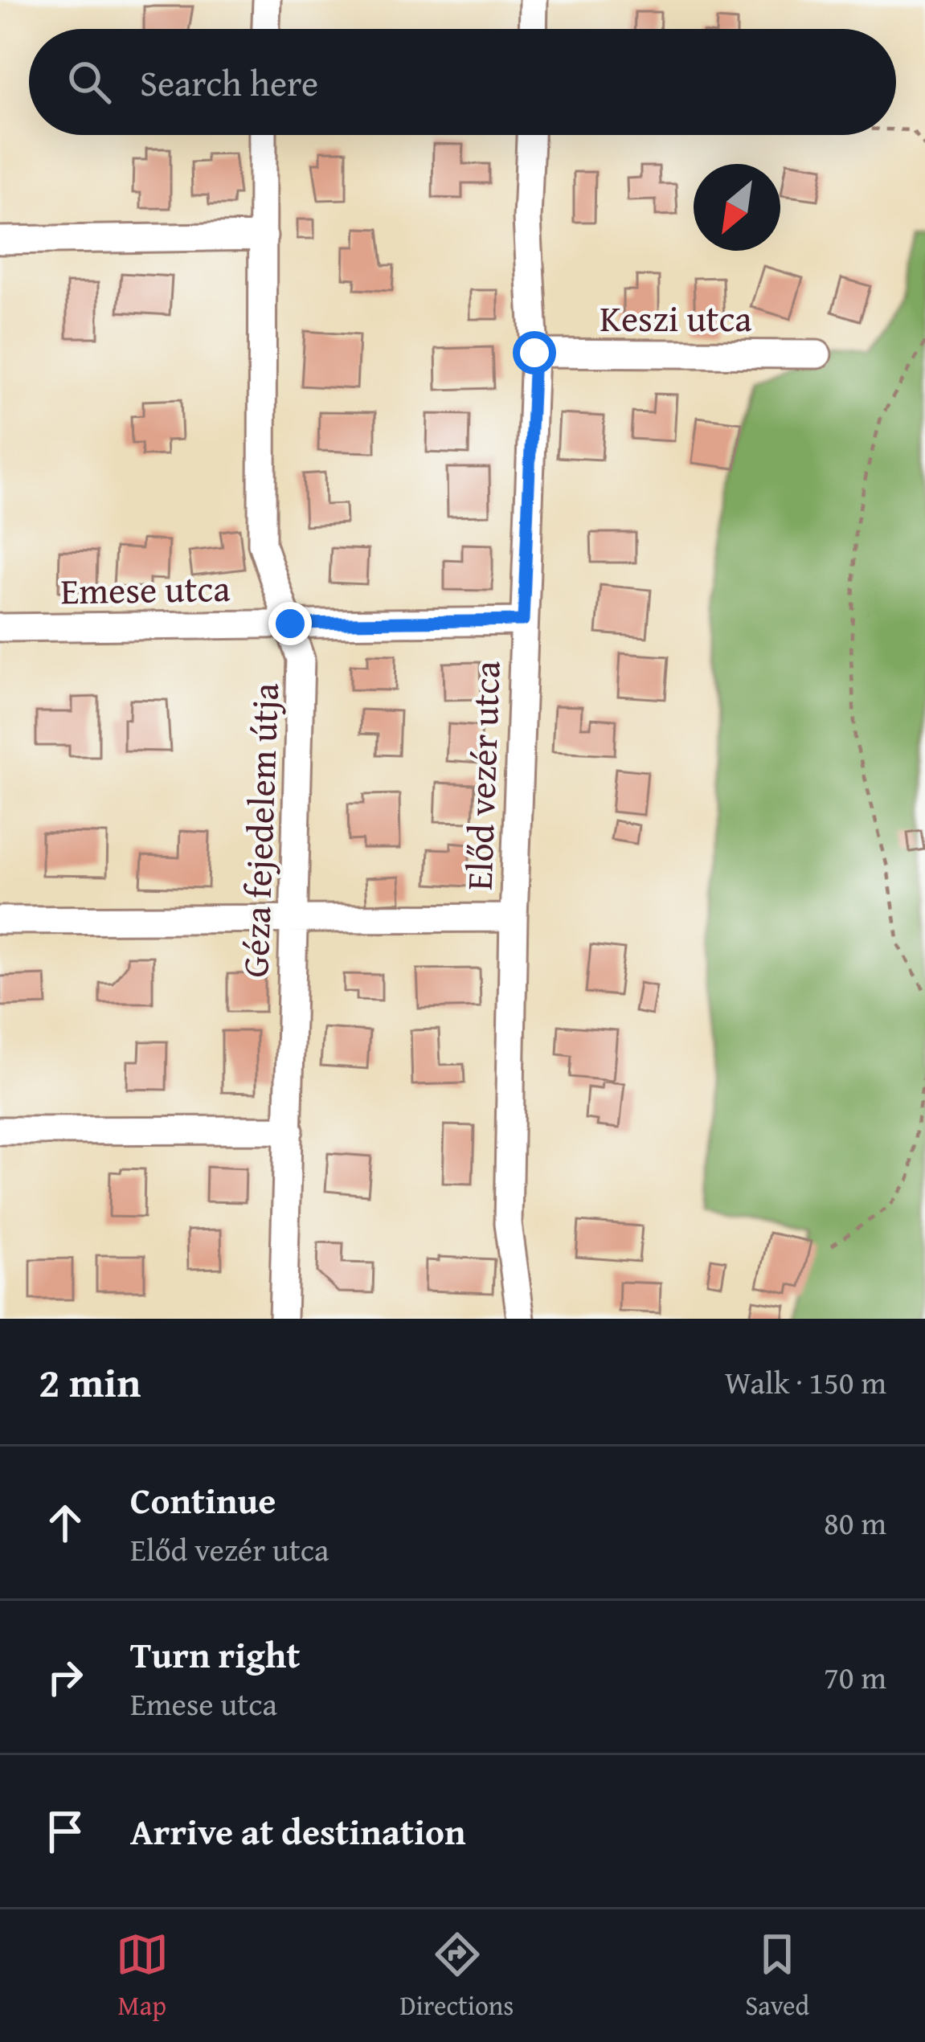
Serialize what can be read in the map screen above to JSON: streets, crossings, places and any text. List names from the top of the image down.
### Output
{
  "streets": {
    "street": [
      "Keszi utca",
      "Emese utca",
      "Előd vezér utca",
      "Géza fejedelem útja"
    ]
  },
  "crossings": [
    ["Keszi utca", "Előd vezér utca"],
    ["Emese utca", "Előd vezér utca"],
    ["Emese utca", "Géza fejedelem útja"]
  ],
  "north": "bottom left",
  "page": {
    "search": "Search here",
    "heading": ["2 min", "Walk · 150 m"],
    "list": [
      ["Continue", "Előd vezér utca", "80 m"],
      ["Turn right", "Emese utca", "70 m"],
      "Arrive at destination"
    ],
    "nav": ["Map", "Directions", "Saved"]
  }
}
